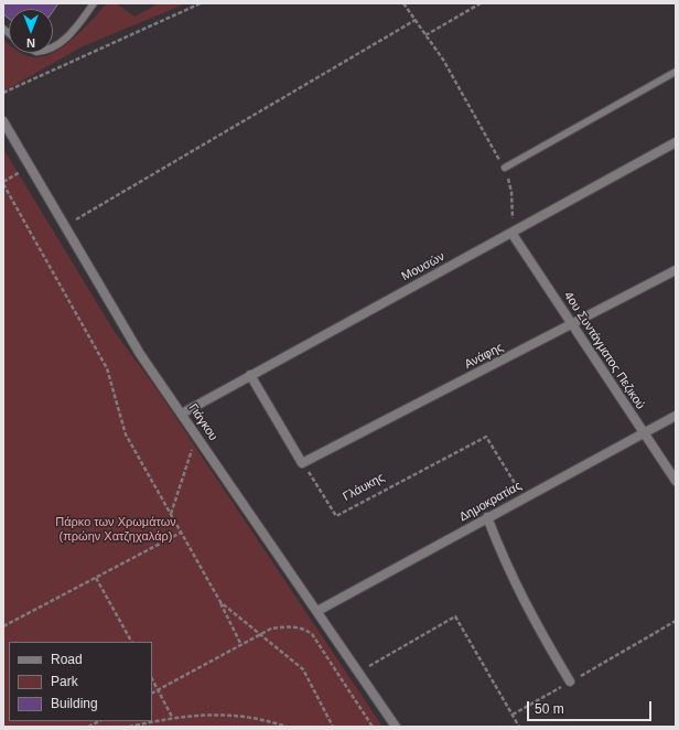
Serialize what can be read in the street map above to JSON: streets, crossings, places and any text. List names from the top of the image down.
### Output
{
  "streets": {
    "street": [
      "Μουσών",
      "4ου Συντάγματος Πεζικού",
      "Ανάφης",
      "Γιάγκου",
      "Δημοκρατίας"
    ],
    "path": ["Γλάυκης"]
  },
  "crossings": [
    ["Μουσών", "4ου Συντάγματος Πεζικού"],
    ["Μουσών", "Γιάγκου"],
    ["4ου Συντάγματος Πεζικού", "Ανάφης"],
    ["4ου Συντάγματος Πεζικού", "Δημοκρατίας"],
    ["Ανάφης", "Γλάυκης"],
    ["Γιάγκου", "Δημοκρατίας"],
    ["Γλάυκης", "Δημοκρατίας"]
  ],
  "parks": ["Πάρκο των Χρωμάτων (πρώην Χατζηχαλάρ)"],
  "legend": ["Road", "Park", "Building"],
  "scale_bar": "50 m",
  "north": "bottom"
}
